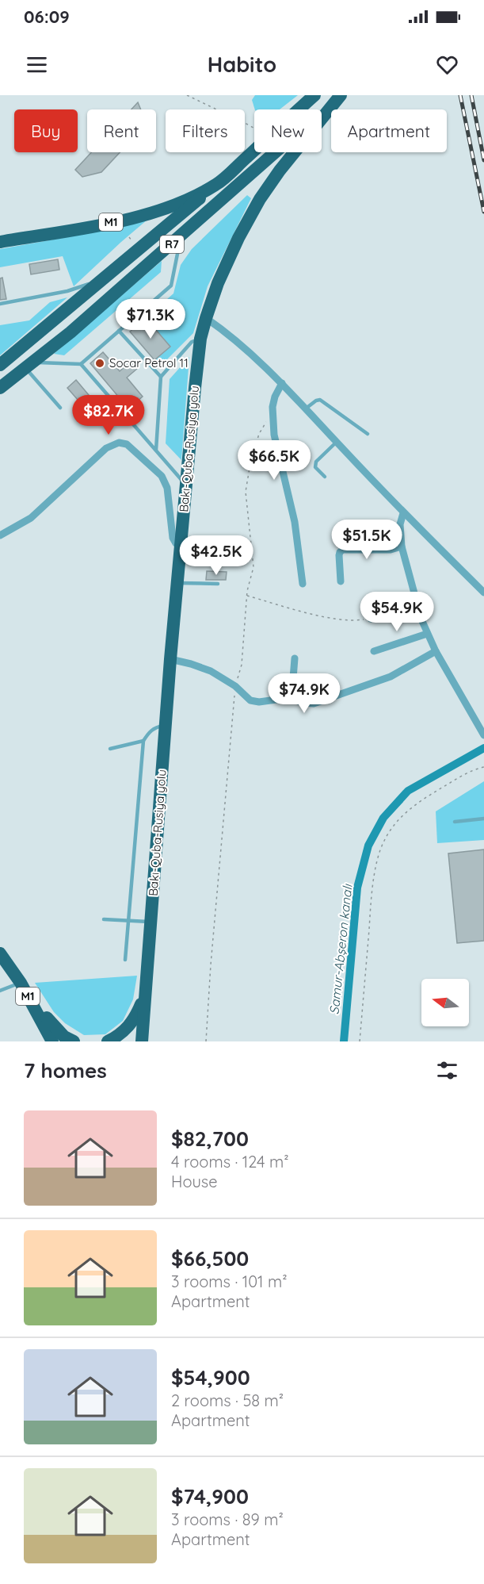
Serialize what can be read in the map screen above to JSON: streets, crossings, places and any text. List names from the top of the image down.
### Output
{
  "streets": {
    "highway": ["M1", "R7", "Bakı-Quba-Rusiya yolu"]
  },
  "crossings": [
    ["M1", "R7"],
    ["R7", "Bakı-Quba-Rusiya yolu"]
  ],
  "water": ["Samur-Abşeron kanalı"],
  "places": ["Socar Petrol 11"],
  "north": "left",
  "page": {
    "status": "06:09",
    "header": "Habito",
    "chip": [
      "Buy",
      "Rent",
      "Filters",
      "New",
      "Apartment"
    ],
    "price": [
      "$71.3K",
      "$82.7K",
      "$66.5K",
      "$51.5K",
      "$42.5K",
      "$54.9K",
      "$74.9K"
    ],
    "heading": "7 homes",
    "list": [
      {
        "name": "$82,700",
        "note": "4 rooms · 124 m² · House"
      },
      {
        "name": "$66,500",
        "note": "3 rooms · 101 m² · Apartment"
      },
      {
        "name": "$54,900",
        "note": "2 rooms · 58 m² · Apartment"
      },
      {
        "name": "$74,900",
        "note": "3 rooms · 89 m² · Apartment"
      }
    ]
  }
}
